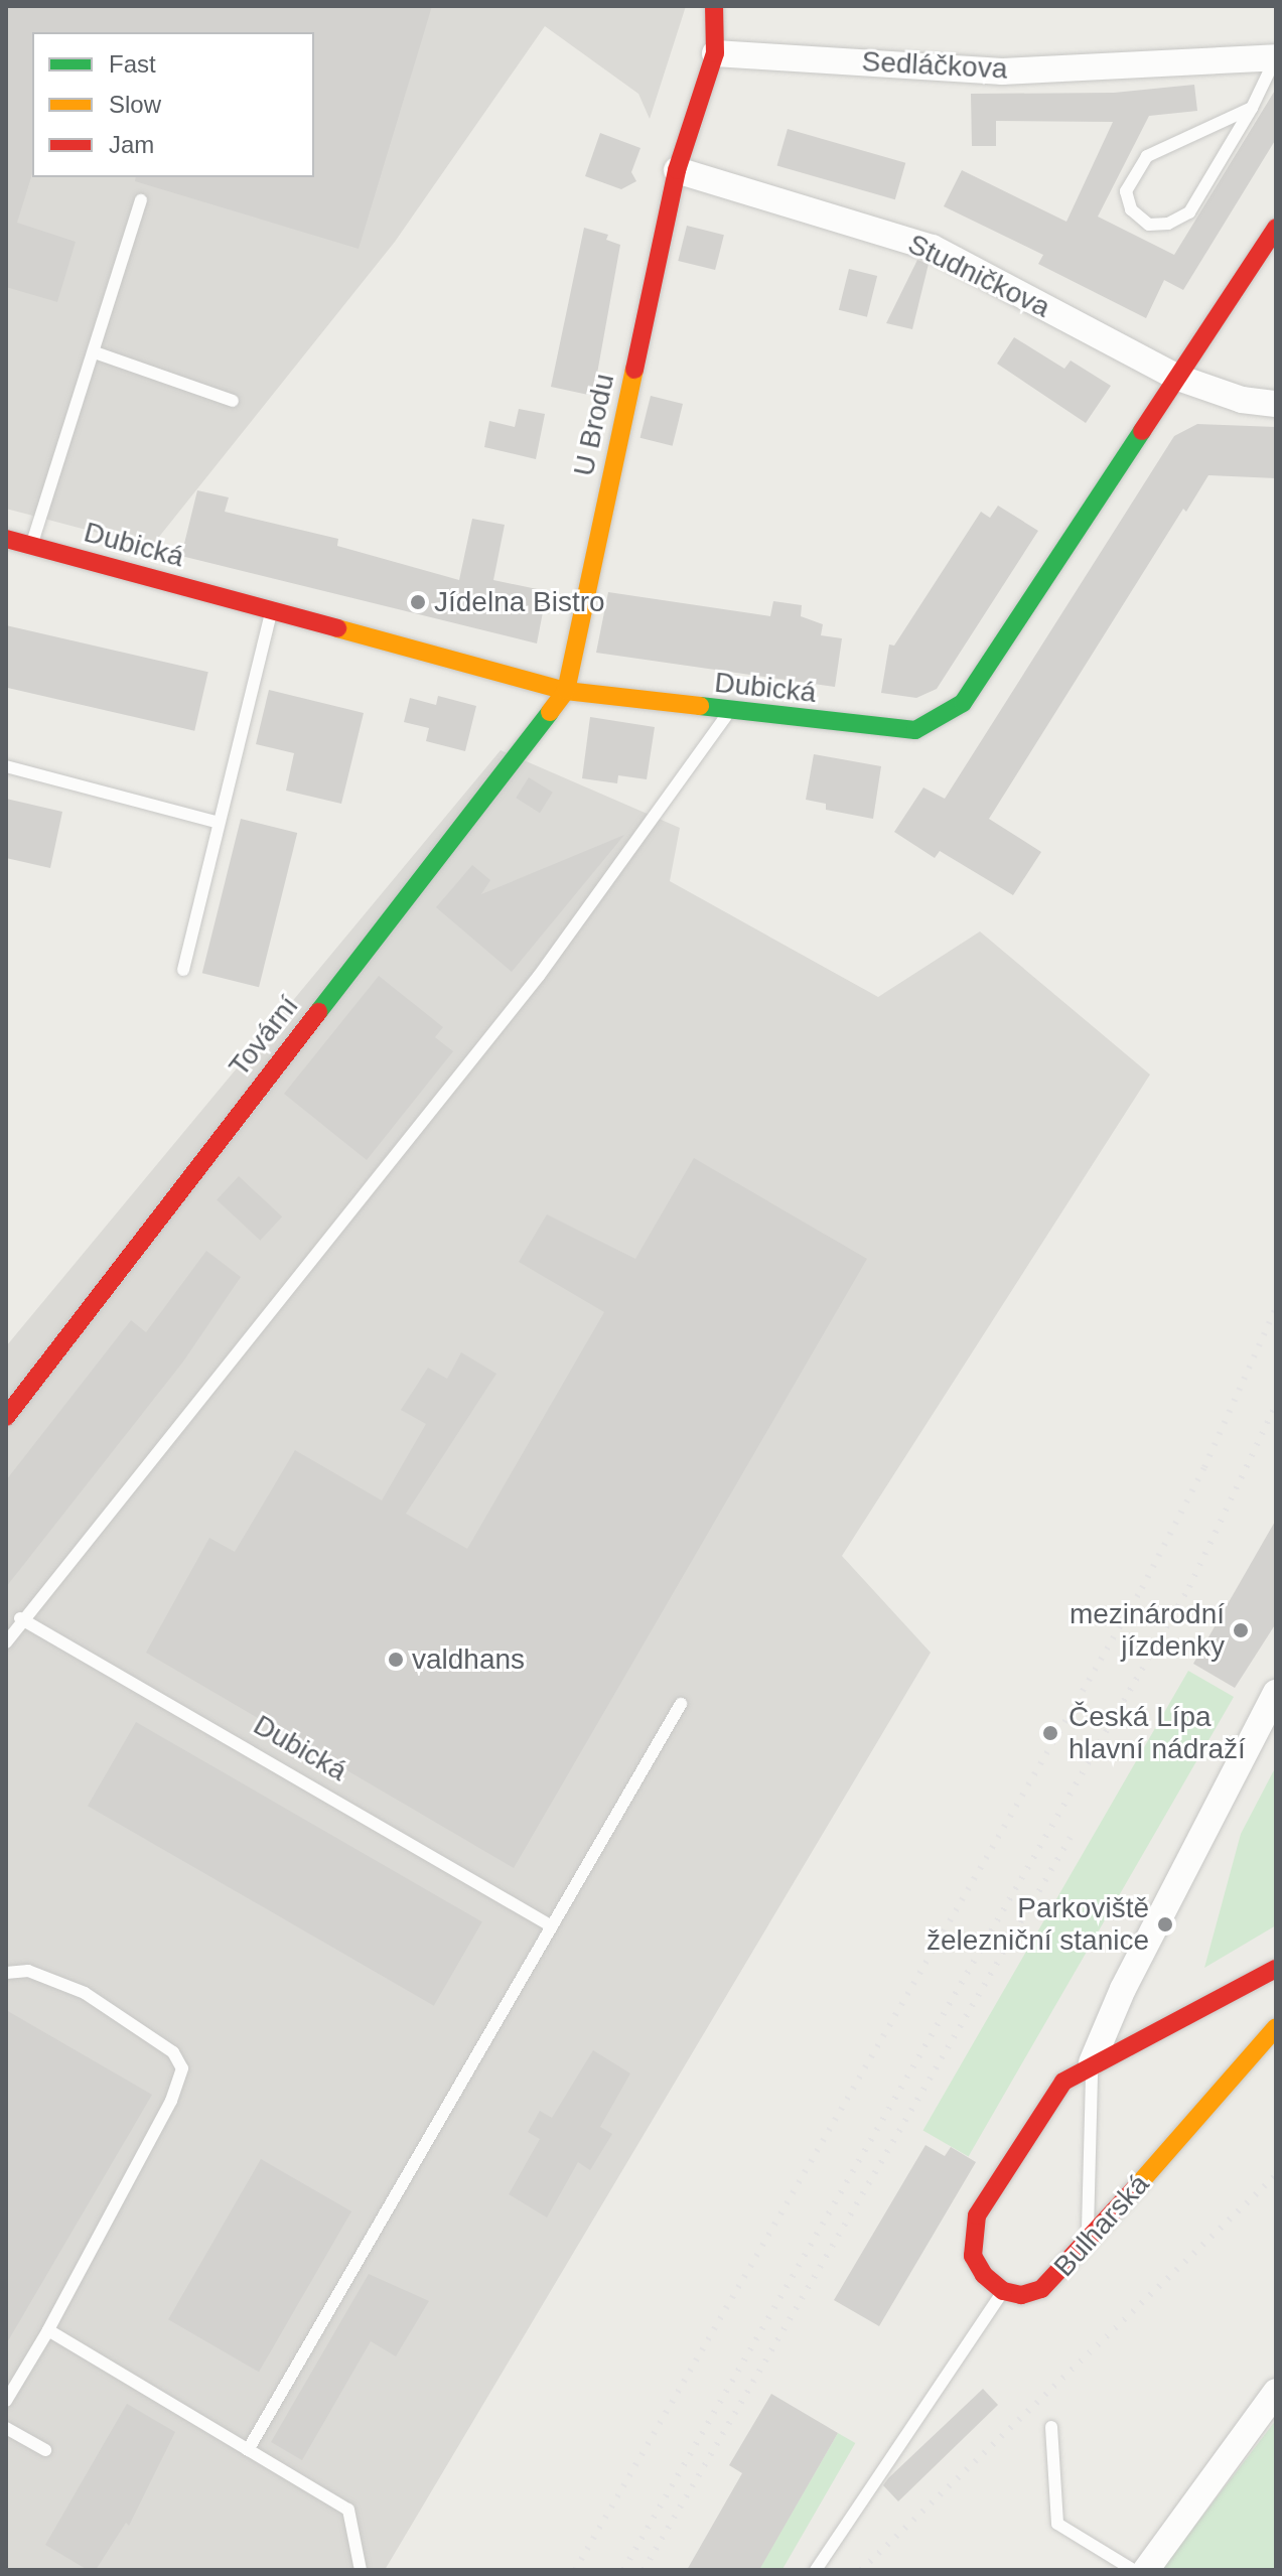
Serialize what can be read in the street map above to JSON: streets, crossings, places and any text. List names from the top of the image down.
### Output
{
  "streets": {
    "street": [
      "Sedláčkova",
      "Studničkova",
      "U Brodu",
      "Dubická",
      "Tovární",
      "Bulharská"
    ]
  },
  "crossings": [
    ["Studničkova", "U Brodu"],
    ["Studničkova", "Dubická"],
    ["U Brodu", "Dubická"],
    ["U Brodu", "Tovární"],
    ["Dubická", "Tovární"]
  ],
  "places": [
    "Jídelna Bistro",
    "mezinárodní jízdenky",
    "valdhans",
    "Česká Lípa hlavní nádraží",
    "Parkoviště železniční stanice"
  ],
  "legend": ["Fast", "Slow", "Jam"]
}
